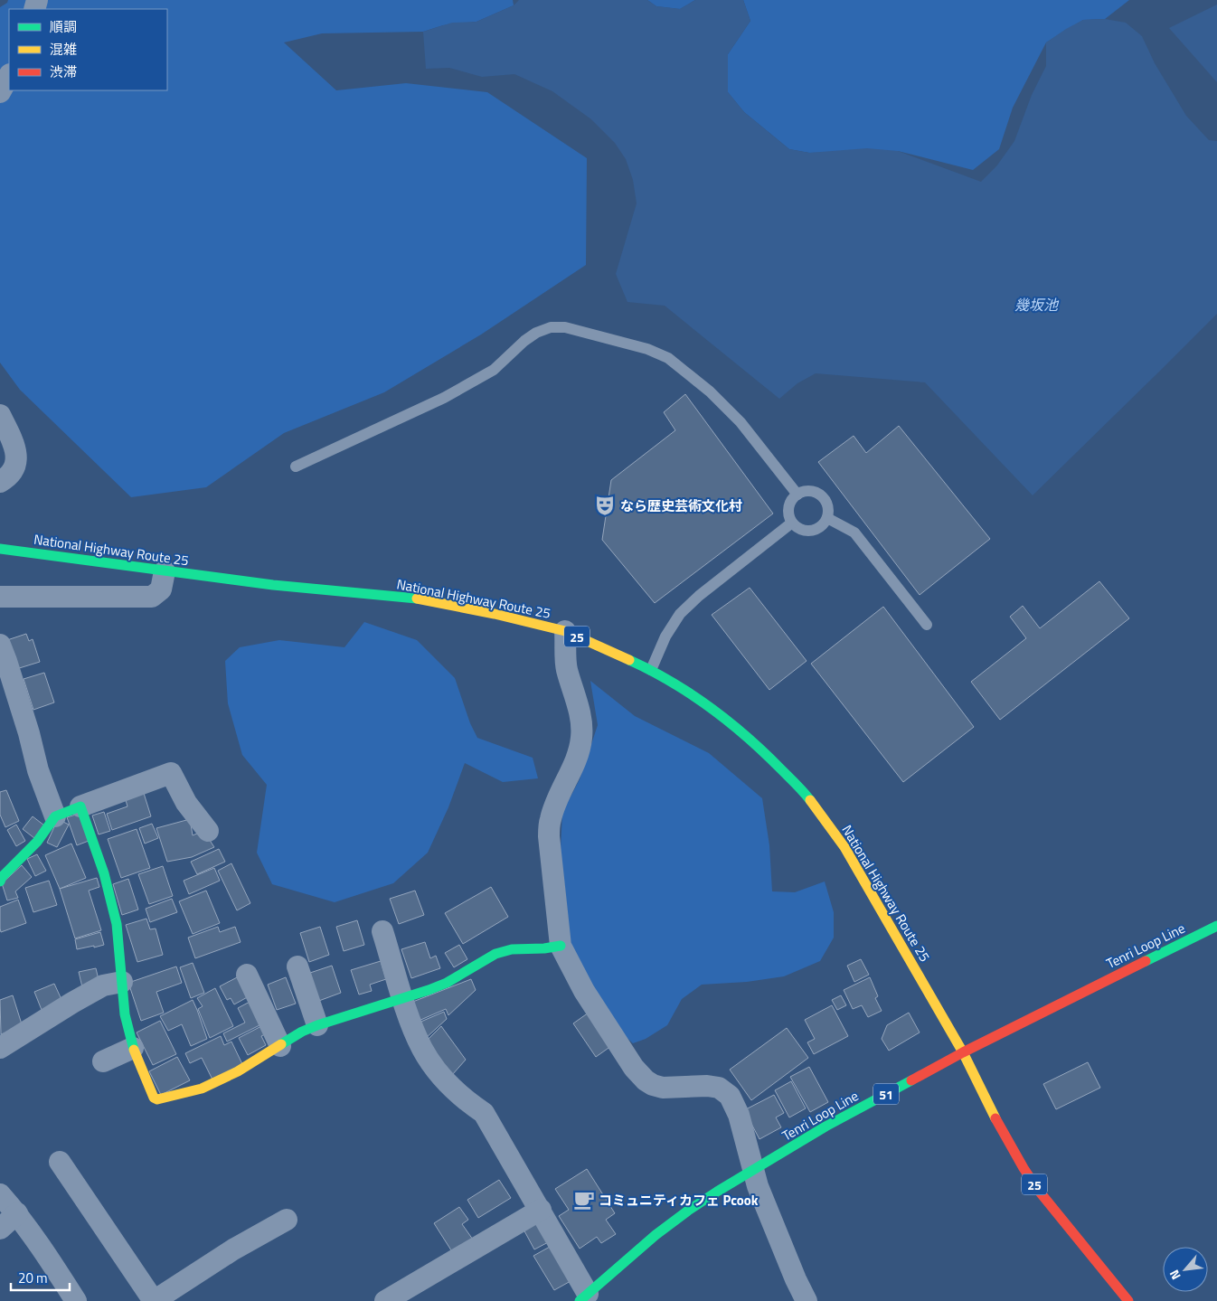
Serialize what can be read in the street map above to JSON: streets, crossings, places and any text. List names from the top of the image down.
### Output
{
  "streets": {
    "main road": [
      "National Highway Route 25",
      "25",
      "Tenri Loop Line",
      "51"
    ]
  },
  "crossings": [
    ["National Highway Route 25", "Tenri Loop Line"]
  ],
  "water": ["幾坂池"],
  "places": {
    "theatre": ["なら歴史芸術文化村"],
    "cafe": ["コミュニティカフェ Pcook"]
  },
  "legend": ["順調", "混雑", "渋滞"],
  "scale_bar": "20 m",
  "north": "bottom left"
}
